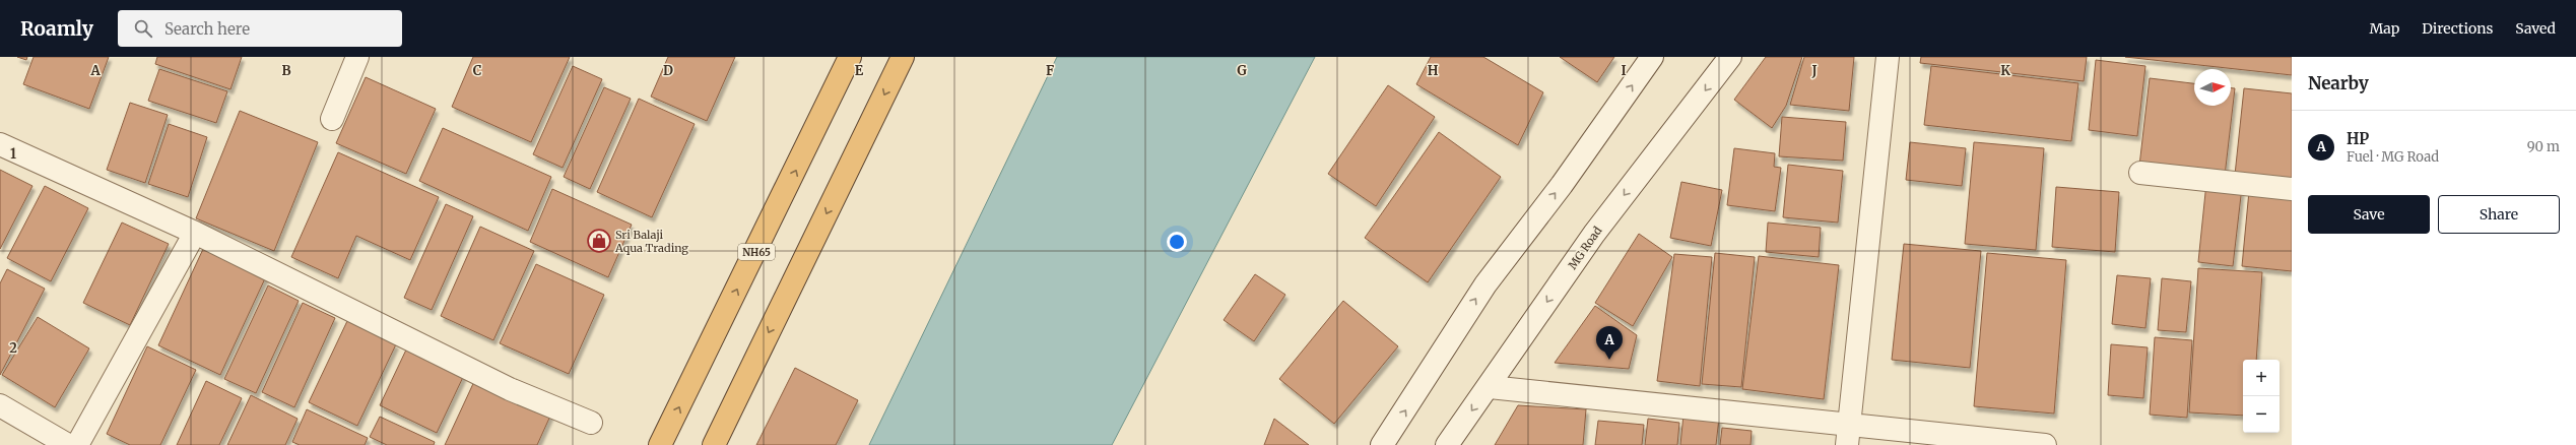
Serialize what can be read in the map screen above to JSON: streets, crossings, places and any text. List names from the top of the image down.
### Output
{
  "streets": {
    "highway": ["NH65"],
    "street": ["MG Road"]
  },
  "places": {
    "shop": ["Sri Balaji Aqua Trading"]
  },
  "north": "right",
  "page": {
    "header": "Roamly",
    "search": "Search here",
    "nav": ["Map", "Directions", "Saved"],
    "heading": "Nearby",
    "list": [
      {
        "mark": "A",
        "name": "HP",
        "note": "Fuel · MG Road",
        "value": "90 m"
      }
    ],
    "buttons": ["Save", "Share"],
    "pins": "A",
    "map_buttons": ["+", "−"]
  },
  "grid": {
    "columns": [
      "A",
      "B",
      "C",
      "D",
      "E",
      "F",
      "G",
      "H",
      "I",
      "J",
      "K"
    ],
    "rows": ["1", "2"]
  }
}
